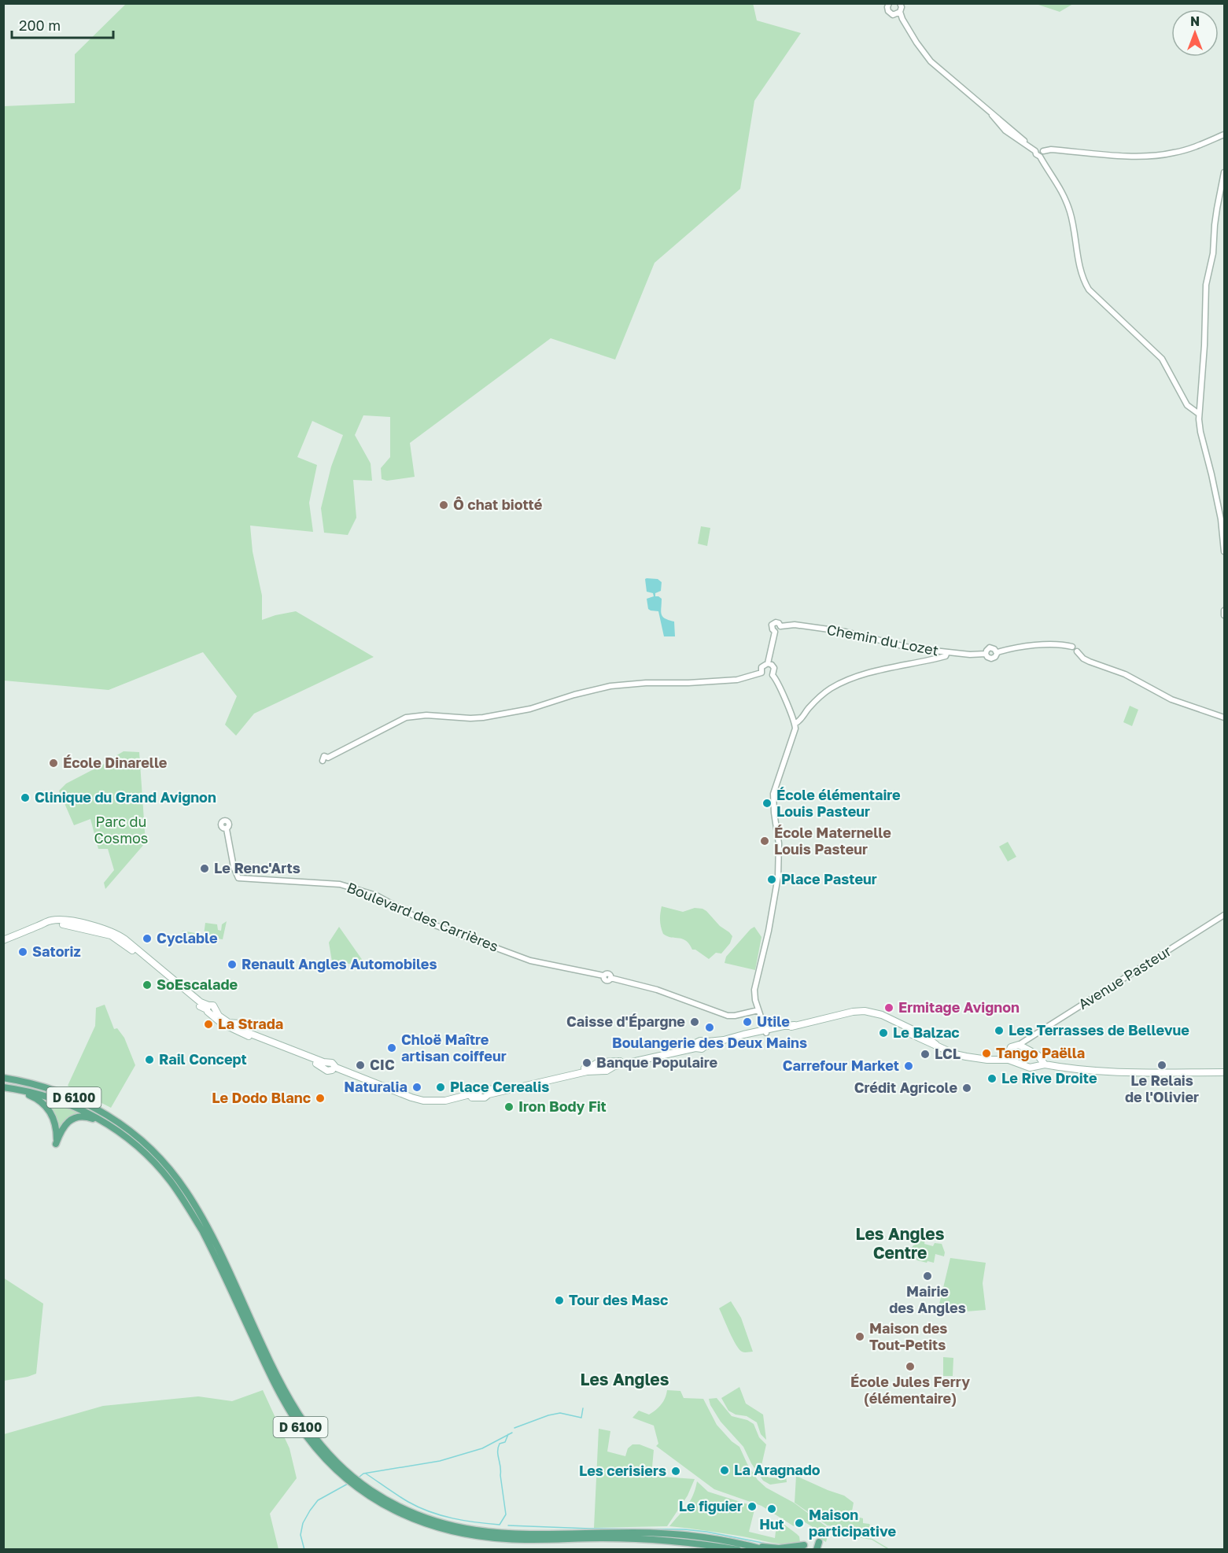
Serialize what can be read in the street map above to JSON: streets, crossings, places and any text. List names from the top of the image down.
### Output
{
  "streets": {
    "main road": ["D 6100"],
    "street": ["Chemin du Lozet", "Boulevard des Carrières", "Avenue Pasteur"]
  },
  "districts": ["Les Angles Centre", "Les Angles"],
  "parks": ["Parc du Cosmos"],
  "places": [
    "Ô chat biotté",
    "École Dinarelle",
    "Clinique du Grand Avignon",
    "École élémentaire Louis Pasteur",
    "École Maternelle Louis Pasteur",
    "Le Renc'Arts",
    "Place Pasteur",
    "Cyclable",
    "Satoriz",
    "Renault Angles Automobiles",
    "SoEscalade",
    "Ermitage Avignon",
    "Caisse d'Épargne",
    "Utile",
    "La Strada",
    "Boulangerie des Deux Mains",
    "Les Terrasses de Bellevue",
    "Le Balzac",
    "Chloë Maître artisan coiffeur",
    "Tango Paëlla",
    "LCL",
    "Rail Concept",
    "Banque Populaire",
    "CIC",
    "Le Relais de l'Olivier",
    "Carrefour Market",
    "Le Rive Droite",
    "Naturalia",
    "Place Cerealis",
    "Crédit Agricole",
    "Le Dodo Blanc",
    "Iron Body Fit",
    "Mairie des Angles",
    "Tour des Masc",
    "Maison des Tout-Petits",
    "École Jules Ferry (élémentaire)",
    "La Aragnado",
    "Les cerisiers",
    "Le figuier",
    "Hut",
    "Maison participative"
  ],
  "scale_bar": "200 m",
  "north": "top"
}
